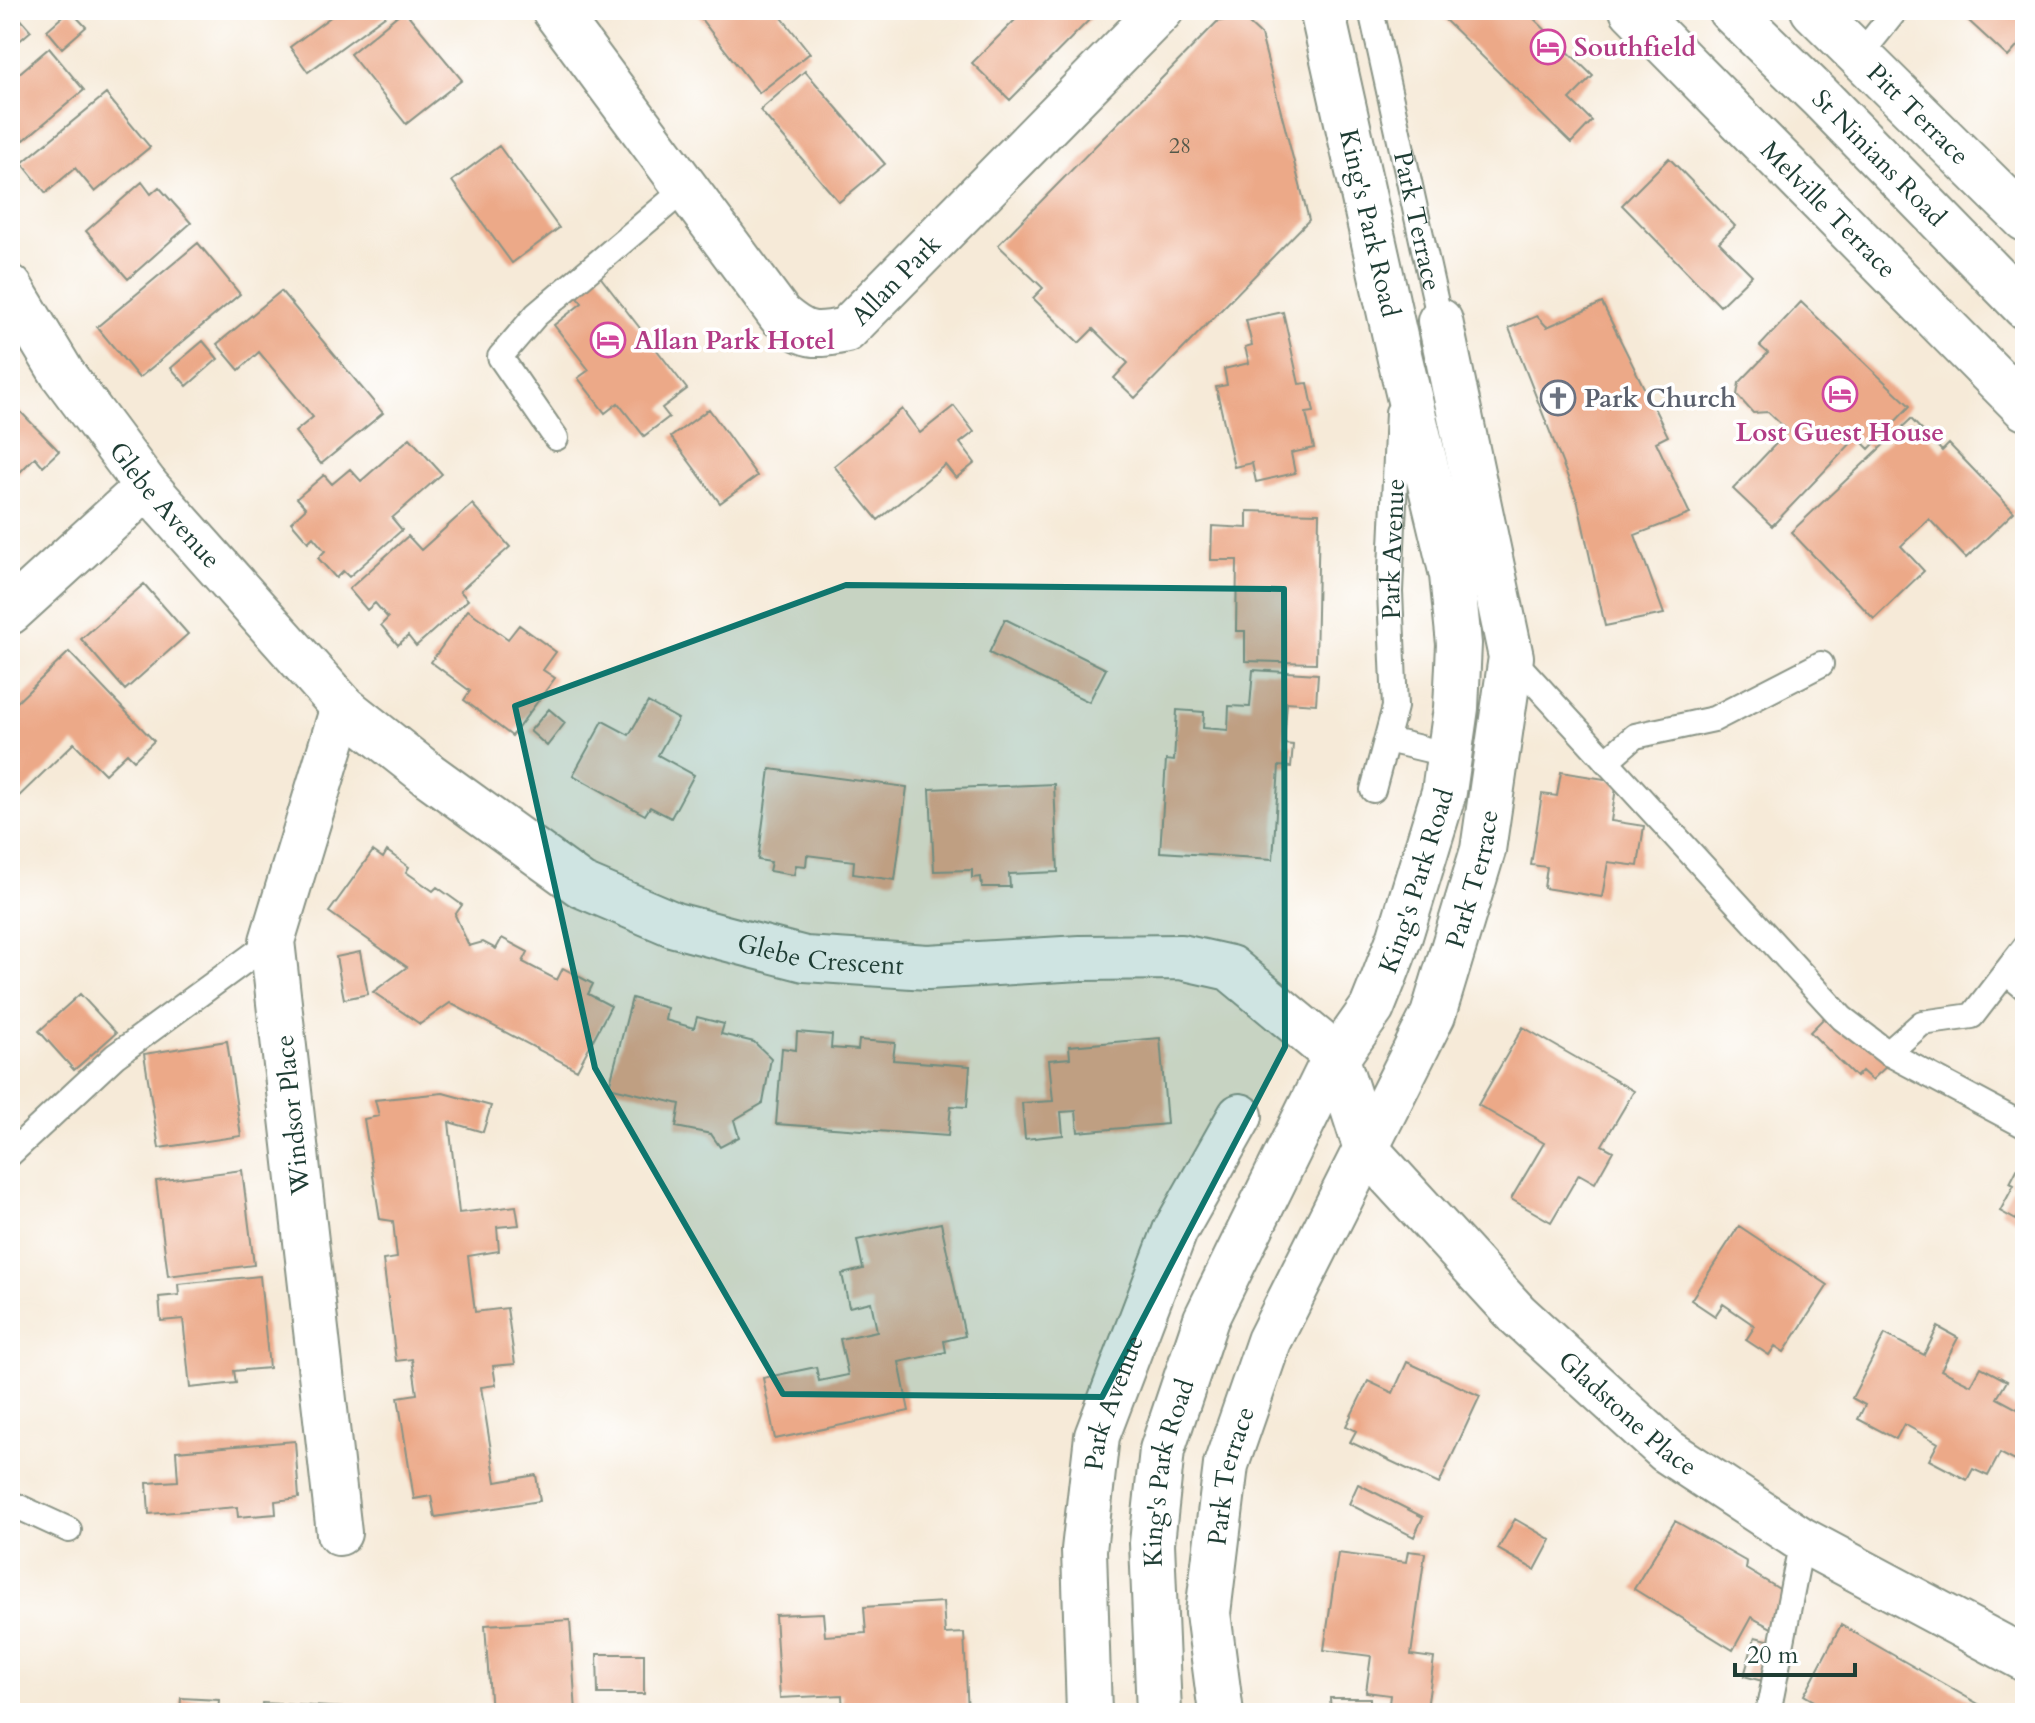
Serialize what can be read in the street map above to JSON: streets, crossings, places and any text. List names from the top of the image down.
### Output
{
  "streets": {
    "street": [
      "Pitt Terrace",
      "St Ninians Road",
      "Melville Terrace",
      "Park Terrace",
      "King's Park Road",
      "Allan Park",
      "Glebe Avenue",
      "Park Avenue",
      "Glebe Crescent",
      "Windsor Place",
      "Gladstone Place"
    ]
  },
  "crossings": [
    ["Park Terrace", "Gladstone Place"],
    ["King's Park Road", "Park Avenue"],
    ["King's Park Road", "Glebe Crescent"],
    ["King's Park Road", "Gladstone Place"],
    ["Glebe Avenue", "Glebe Crescent"],
    ["Glebe Avenue", "Windsor Place"],
    ["Glebe Crescent", "Windsor Place"],
    ["Glebe Crescent", "Gladstone Place"]
  ],
  "places": {
    "hotel": ["Southfield", "Allan Park Hotel", "Lost Guest House"],
    "church": ["Park Church"]
  },
  "house_numbers": ["28"],
  "scale_bar": "20 m"
}
